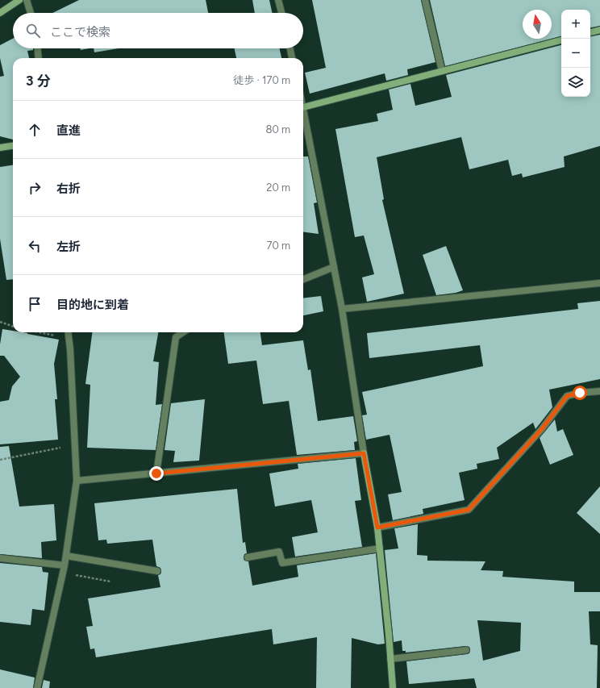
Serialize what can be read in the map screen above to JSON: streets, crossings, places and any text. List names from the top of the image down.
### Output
{
  "north": "top",
  "page": {
    "map_buttons": ["+", "−"],
    "search": "ここで検索",
    "heading": ["3 分", "徒歩 · 170 m"],
    "list": [
      ["直進", "80 m"],
      ["右折", "20 m"],
      ["左折", "70 m"],
      "目的地に到着"
    ]
  }
}
